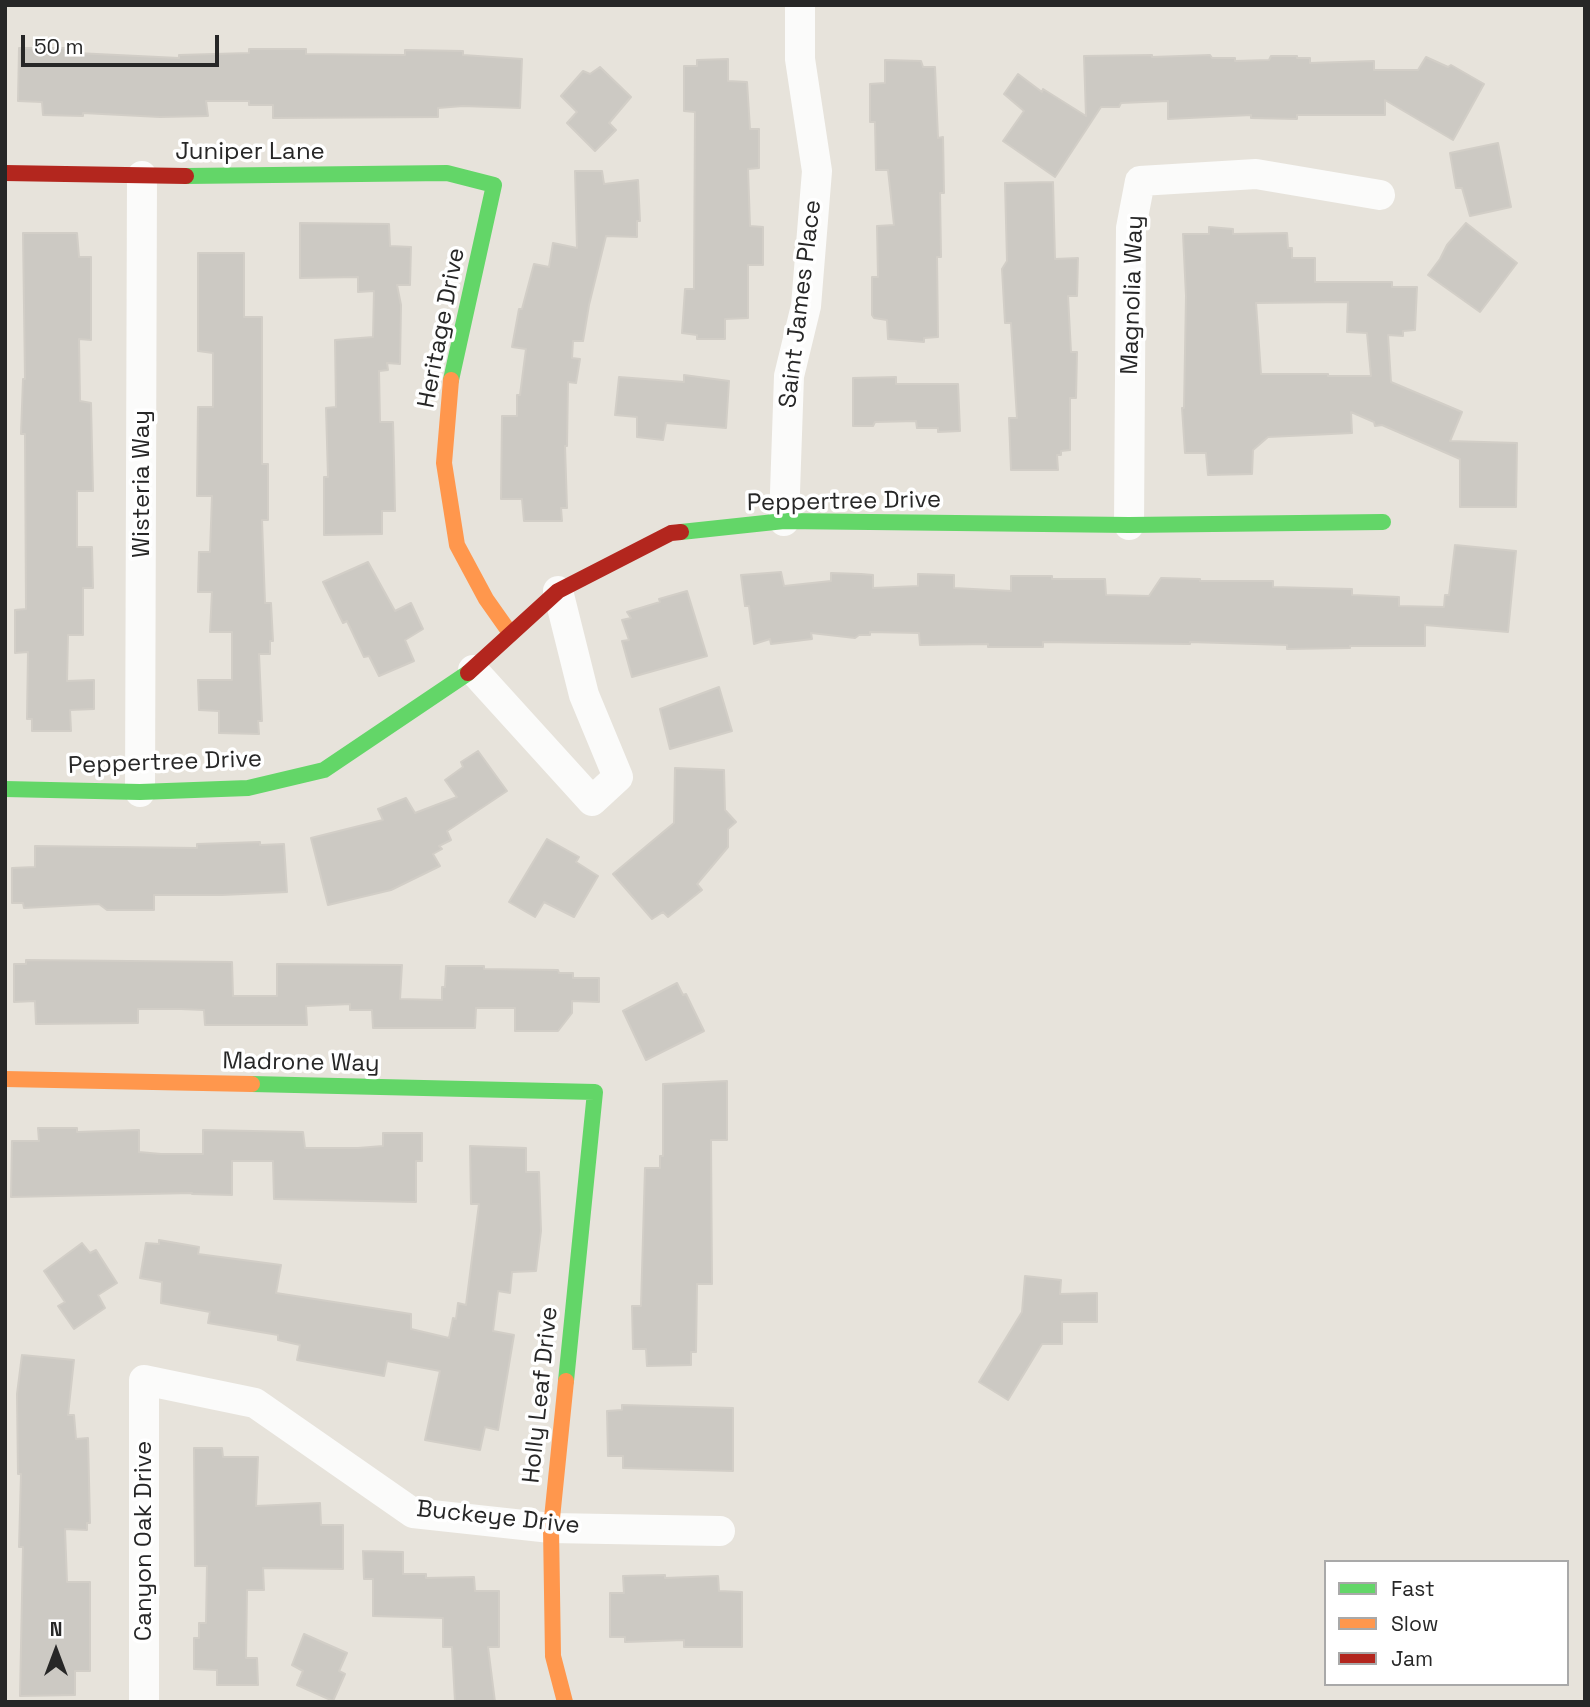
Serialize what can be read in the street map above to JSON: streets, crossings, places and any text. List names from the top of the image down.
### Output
{
  "streets": {
    "street": [
      "Juniper Lane",
      "Magnolia Way",
      "Saint James Place",
      "Heritage Drive",
      "Wisteria Way",
      "Peppertree Drive",
      "Madrone Way",
      "Holly Leaf Drive",
      "Buckeye Drive",
      "Canyon Oak Drive"
    ]
  },
  "crossings": [
    ["Juniper Lane", "Heritage Drive"],
    ["Juniper Lane", "Wisteria Way"],
    ["Magnolia Way", "Peppertree Drive"],
    ["Saint James Place", "Peppertree Drive"],
    ["Heritage Drive", "Peppertree Drive"],
    ["Wisteria Way", "Peppertree Drive"],
    ["Madrone Way", "Holly Leaf Drive"],
    ["Holly Leaf Drive", "Buckeye Drive"],
    ["Buckeye Drive", "Canyon Oak Drive"]
  ],
  "legend": ["Fast", "Slow", "Jam"],
  "scale_bar": "50 m",
  "north": "top"
}
